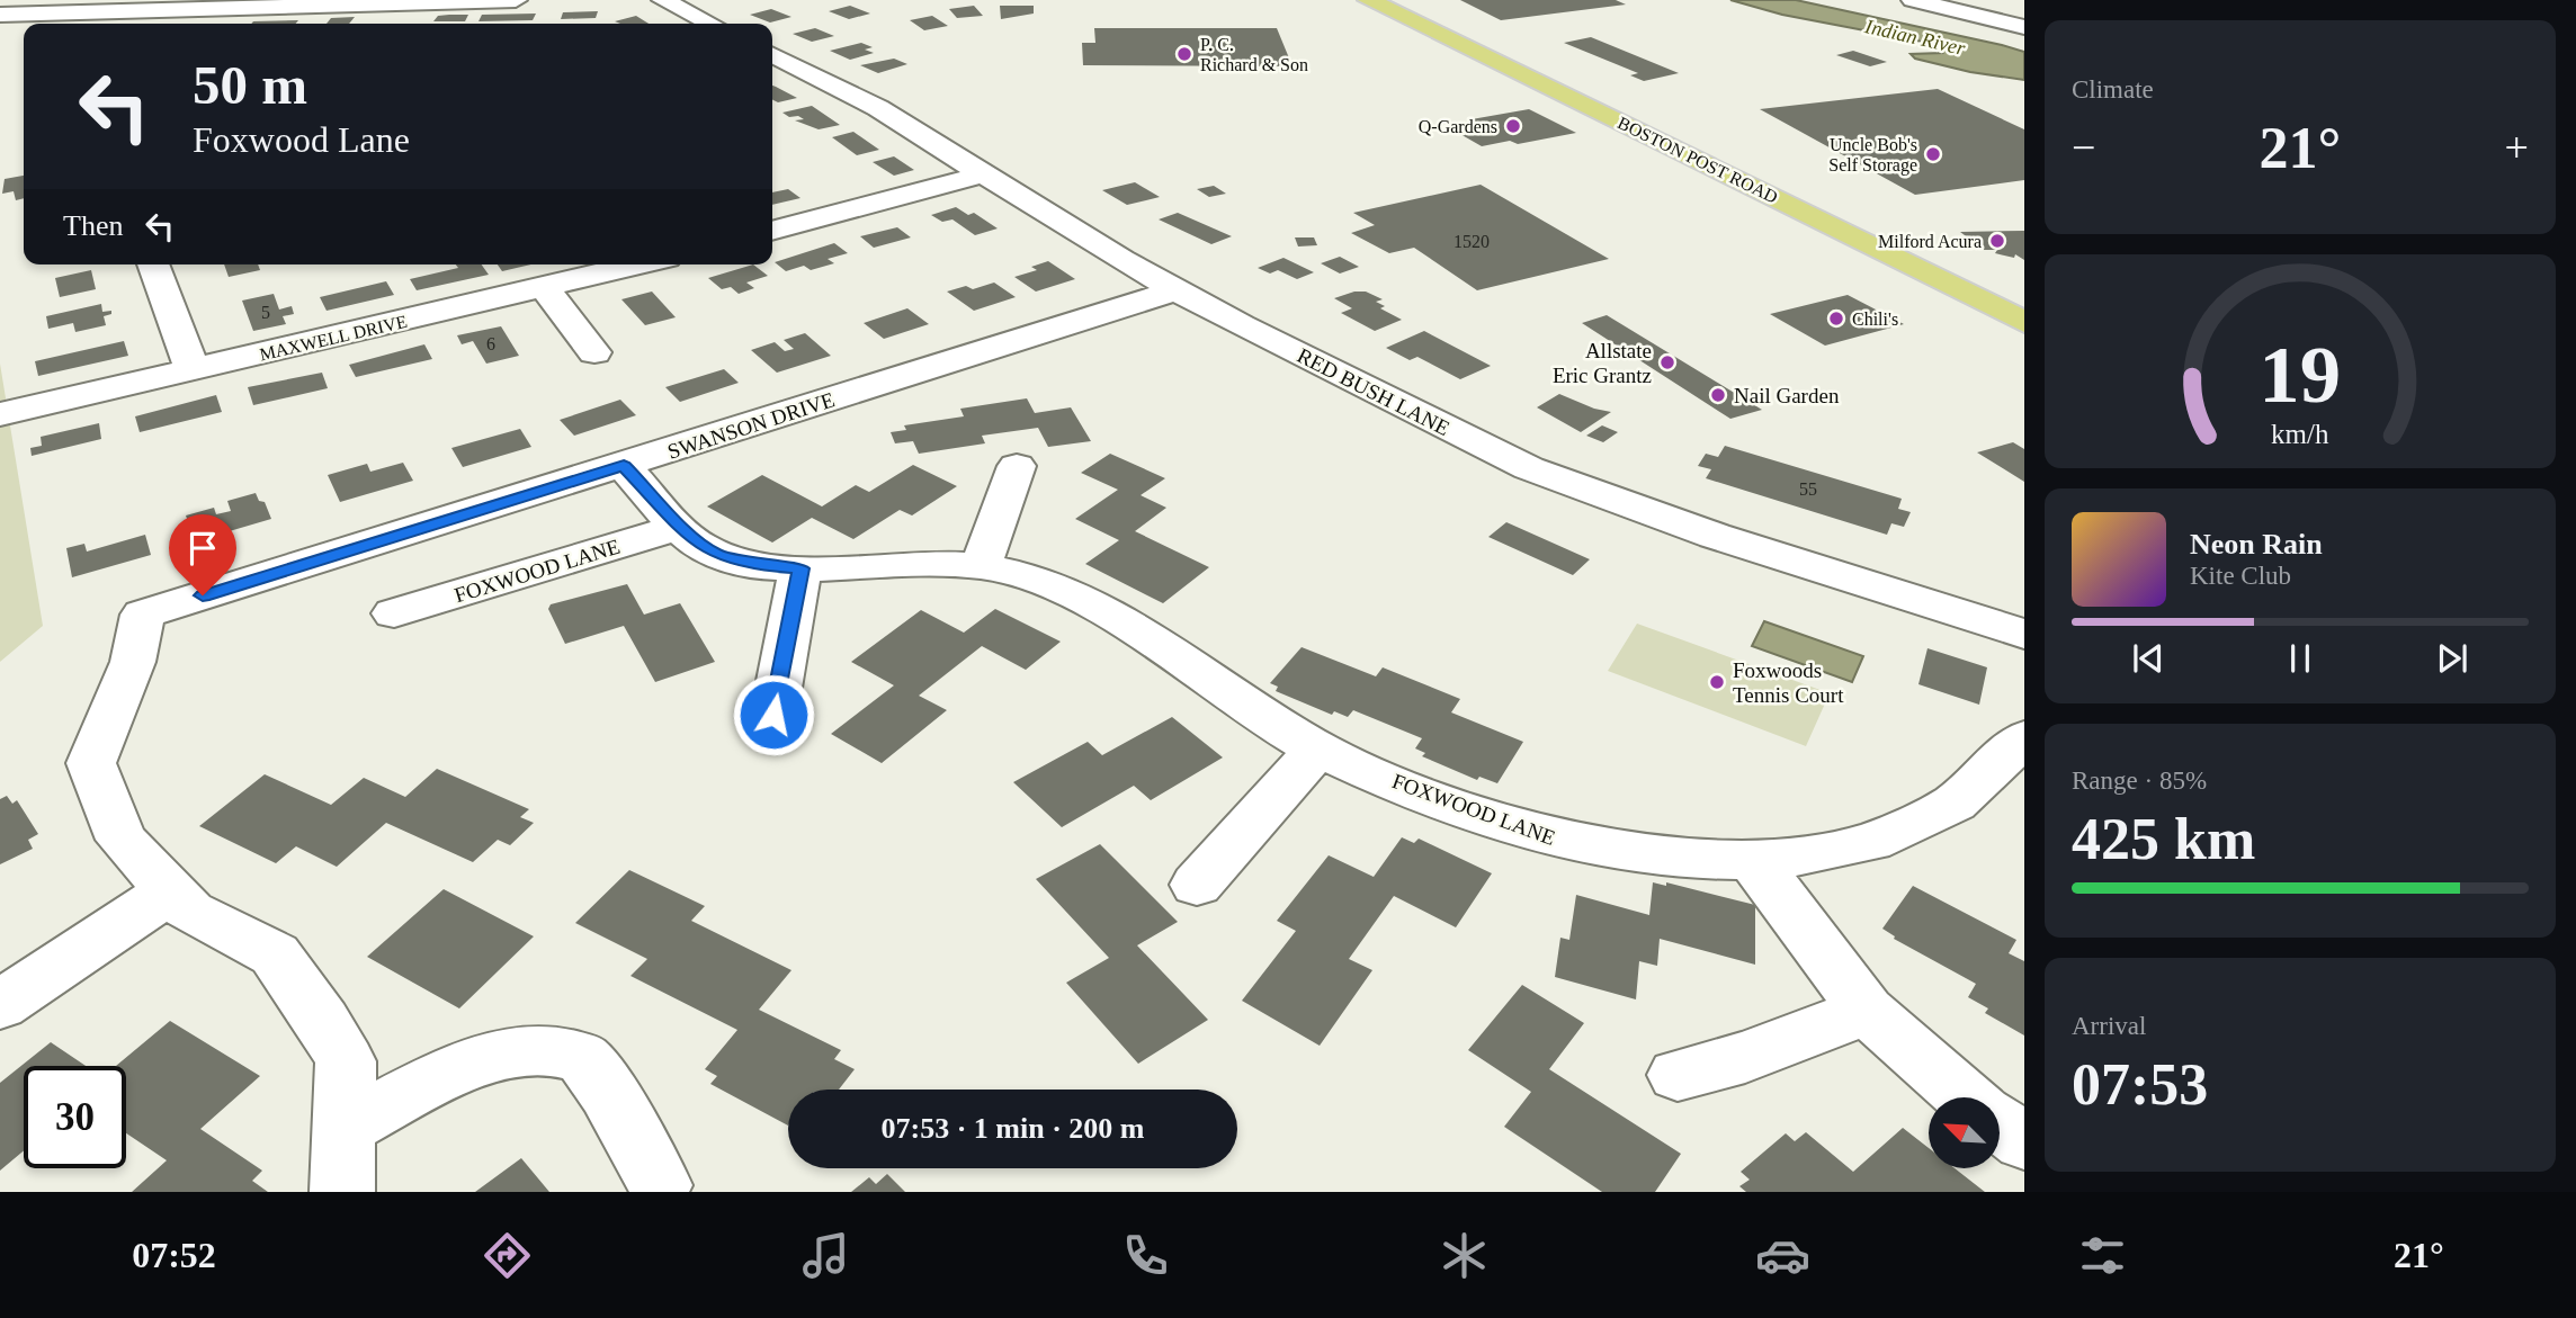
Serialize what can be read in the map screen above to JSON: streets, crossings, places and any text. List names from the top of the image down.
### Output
{
  "streets": {
    "main road": ["BOSTON POST ROAD"],
    "street": [
      "MAXWELL DRIVE",
      "RED BUSH LANE",
      "SWANSON DRIVE",
      "FOXWOOD LANE"
    ]
  },
  "crossings": [
    ["RED BUSH LANE", "SWANSON DRIVE"],
    ["SWANSON DRIVE", "FOXWOOD LANE"]
  ],
  "water": ["Indian River"],
  "places": [
    "P. C. Richard & Son",
    "Q-Gardens",
    "Uncle Bob's Self Storage",
    "Milford Acura",
    "Chili's",
    "Allstate Eric Grantz",
    "Nail Garden",
    "Foxwoods Tennis Court"
  ],
  "house_numbers": [
    "1520",
    "5",
    "6",
    "55"
  ],
  "north": "top left",
  "page": {
    "tile": [
      "Climate",
      ["Range · 85%", "425 km"],
      ["Arrival", "07:53"]
    ],
    "turn": ["50 m", "Foxwood Lane"],
    "heat": ["−", "21°", "+"],
    "then": "Then",
    "song": ["Neon Rain", "Kite Club"],
    "limit": "30",
    "trip": "07:53 · 1 min · 200 m",
    "tabs": ["07:52", "21°"],
    "gauge": ["19", "km/h"]
  }
}
